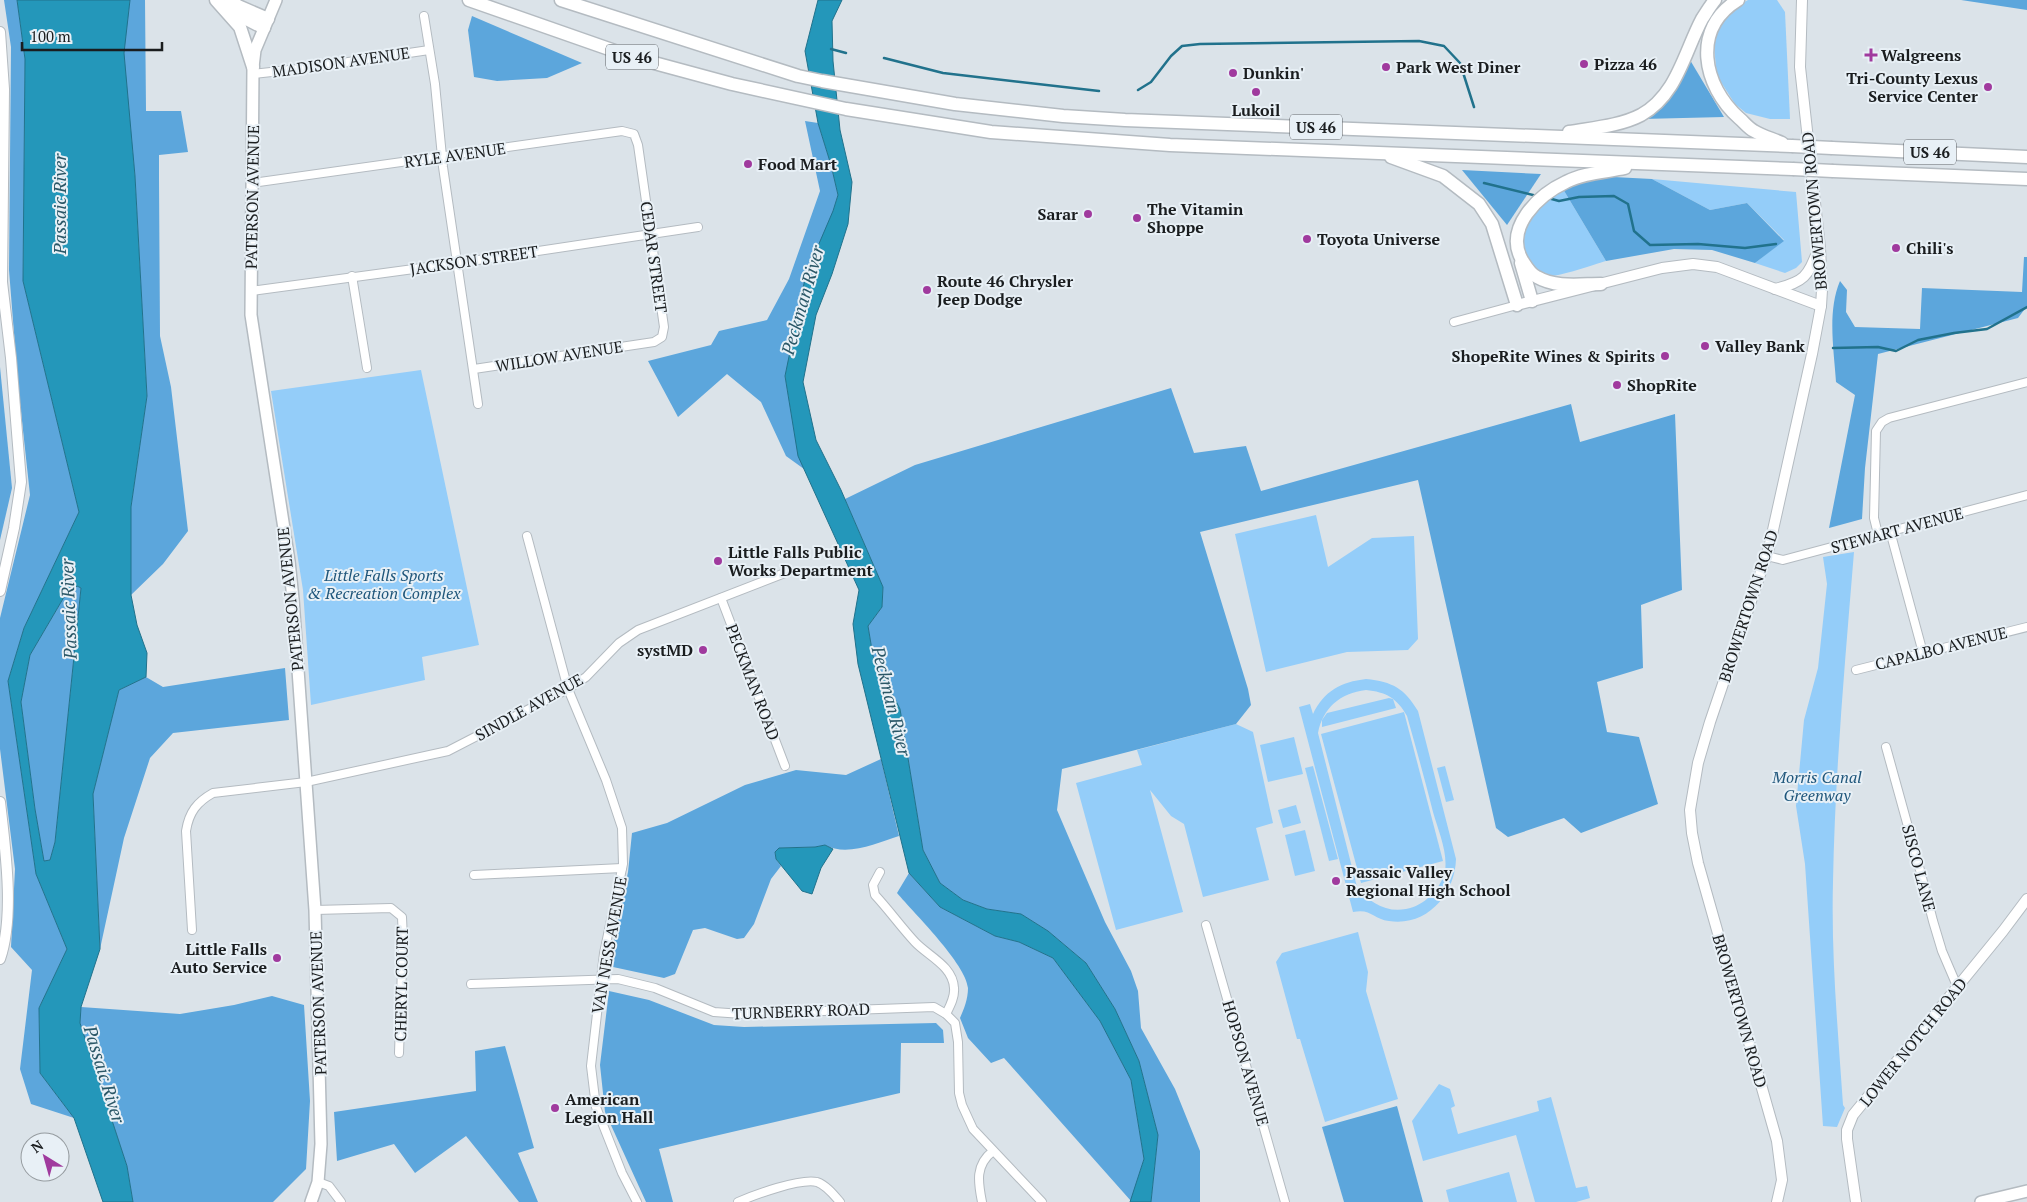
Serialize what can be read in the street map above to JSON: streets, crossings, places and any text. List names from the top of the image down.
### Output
{
  "streets": {
    "highway": ["US 46"],
    "main road": ["PATERSON AVENUE"],
    "street": [
      "MADISON AVENUE",
      "RYLE AVENUE",
      "BROWERTOWN ROAD",
      "CEDAR STREET",
      "JACKSON STREET",
      "WILLOW AVENUE",
      "STEWART AVENUE",
      "CAPALBO AVENUE",
      "PECKMAN ROAD",
      "SINDLE AVENUE",
      "SISCO LANE",
      "VAN NESS AVENUE",
      "CHERYL COURT",
      "TURNBERRY ROAD",
      "LOWER NOTCH ROAD",
      "HOPSON AVENUE"
    ]
  },
  "crossings": [
    ["MADISON AVENUE", "PATERSON AVENUE"],
    ["RYLE AVENUE", "PATERSON AVENUE"],
    ["RYLE AVENUE", "CEDAR STREET"],
    ["PATERSON AVENUE", "JACKSON STREET"],
    ["PATERSON AVENUE", "SINDLE AVENUE"],
    ["PATERSON AVENUE", "CHERYL COURT"],
    ["BROWERTOWN ROAD", "STEWART AVENUE"],
    ["CEDAR STREET", "JACKSON STREET"],
    ["CEDAR STREET", "WILLOW AVENUE"],
    ["PECKMAN ROAD", "SINDLE AVENUE"],
    ["SINDLE AVENUE", "VAN NESS AVENUE"],
    ["SISCO LANE", "LOWER NOTCH ROAD"],
    ["VAN NESS AVENUE", "TURNBERRY ROAD"]
  ],
  "water": ["Passaic River", "Peckman River"],
  "parks": ["Little Falls Sports & Recreation Complex", "Morris Canal Greenway"],
  "places": {
    "health": ["Walgreens"],
    "other": [
      "Pizza 46",
      "Park West Diner",
      "Dunkin'",
      "Tri-County Lexus Service Center",
      "Lukoil",
      "Food Mart",
      "Sarar",
      "The Vitamin Shoppe",
      "Toyota Universe",
      "Chili's",
      "Route 46 Chrysler Jeep Dodge",
      "Valley Bank",
      "ShopeRite Wines & Spirits",
      "ShopRite",
      "Little Falls Public Works Department",
      "systMD",
      "Passaic Valley Regional High School",
      "Little Falls Auto Service",
      "American Legion Hall"
    ]
  },
  "scale_bar": "100 m",
  "north": "top left"
}
